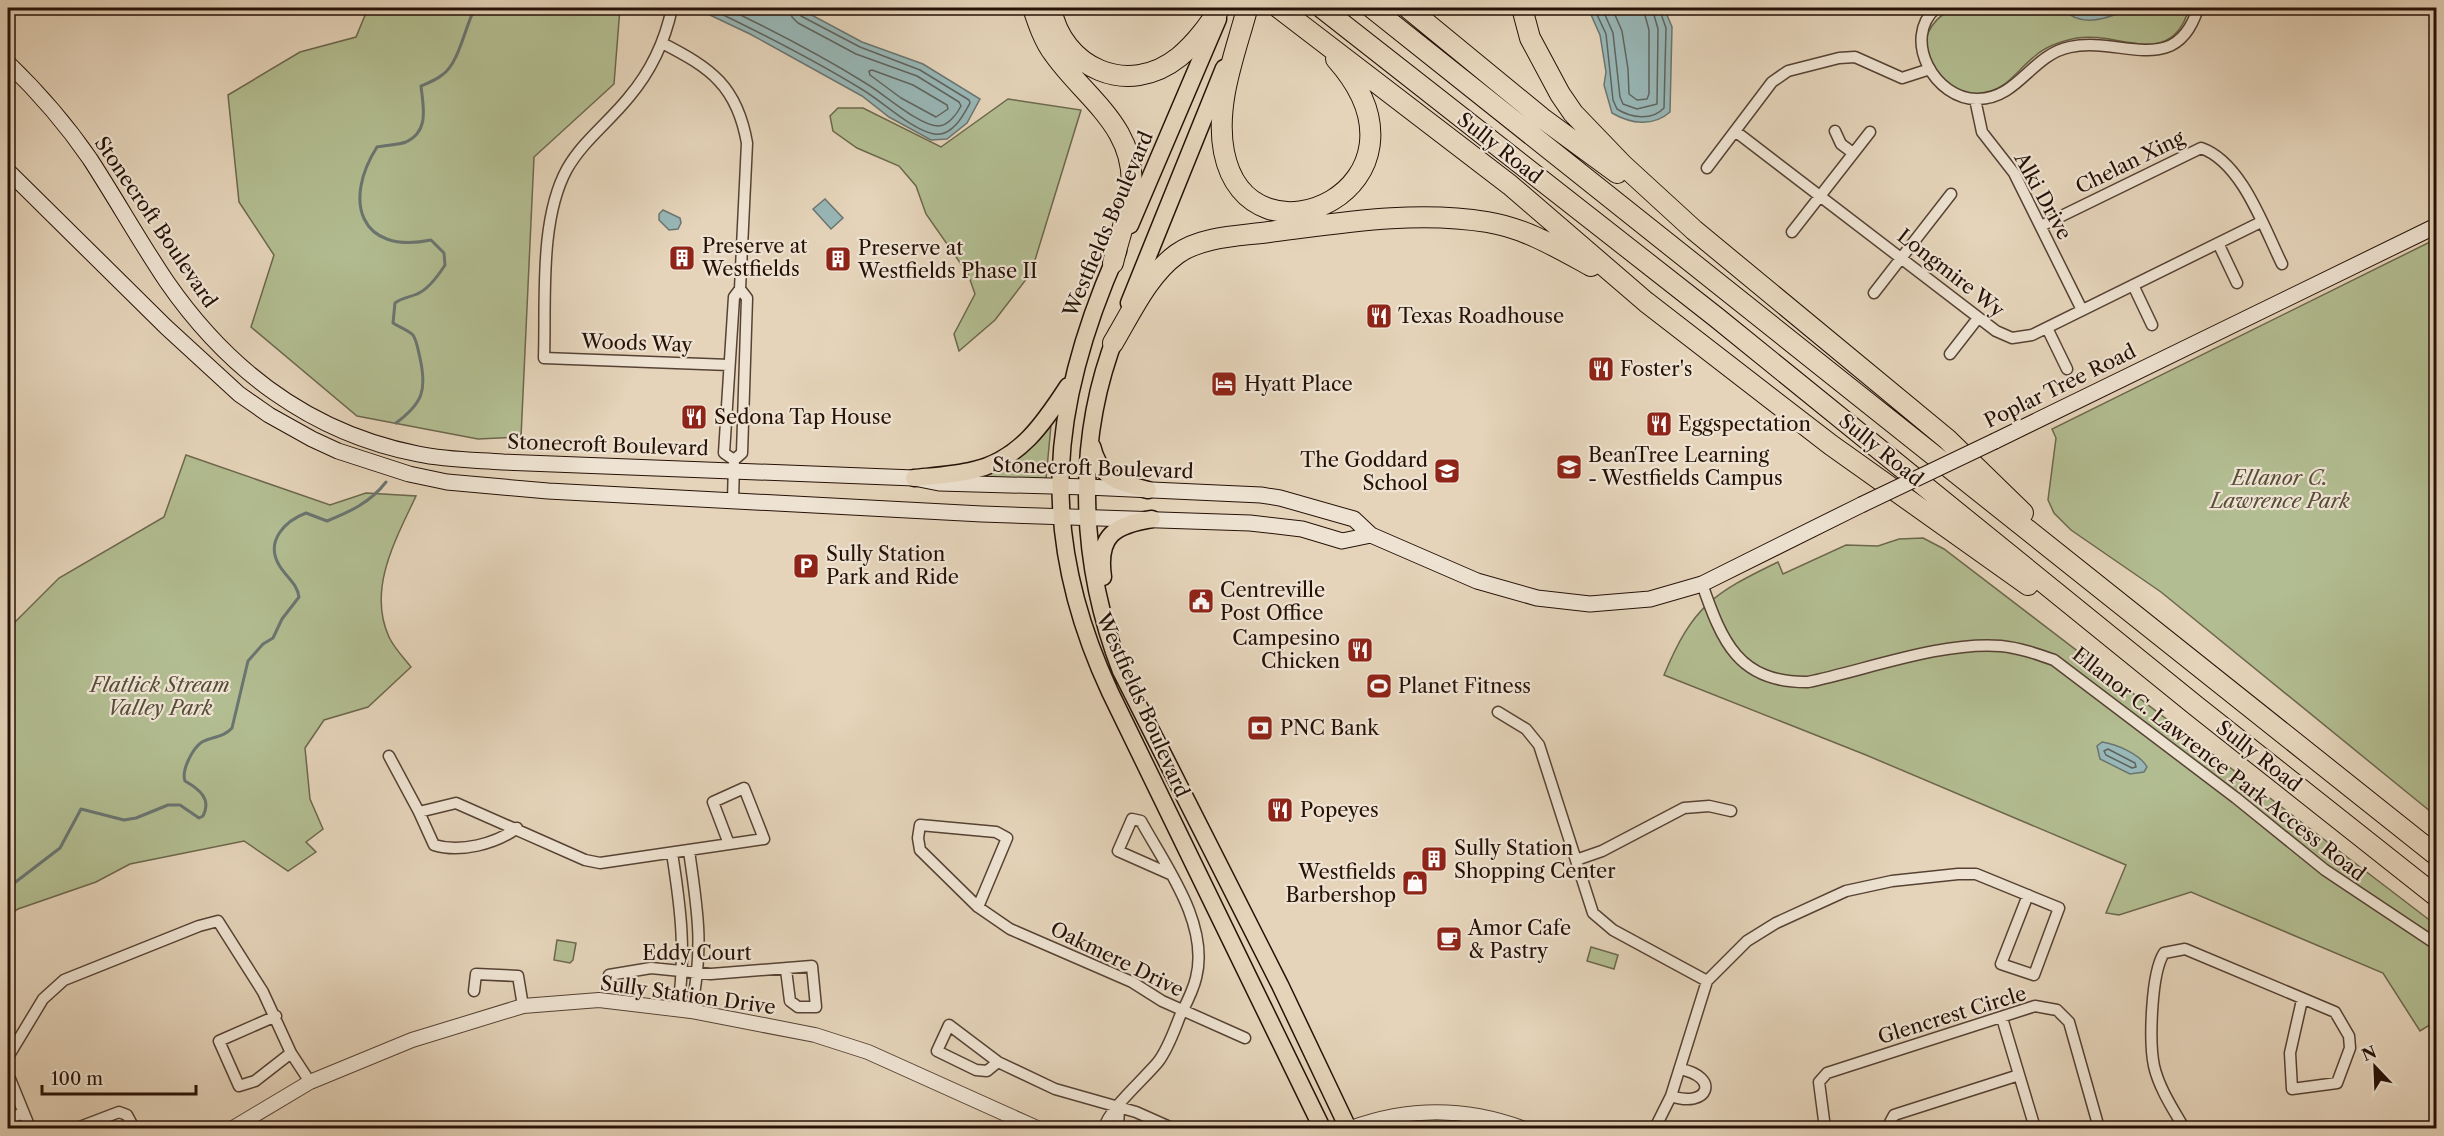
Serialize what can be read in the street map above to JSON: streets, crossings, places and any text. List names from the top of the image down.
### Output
{
  "streets": {
    "highway": ["Sully Road"],
    "main road": ["Stonecroft Boulevard", "Westfields Boulevard", "Poplar Tree Road"],
    "street": [
      "Chelan Xing",
      "Alki Drive",
      "Longmire Wy",
      "Woods Way",
      "Ellanor C. Lawrence Park Access Road",
      "Eddy Court",
      "Oakmere Drive",
      "Sully Station Drive",
      "Glencrest Circle"
    ]
  },
  "crossings": [
    ["Chelan Xing", "Alki Drive"],
    ["Chelan Xing", "Longmire Wy"],
    ["Alki Drive", "Longmire Wy"],
    ["Stonecroft Boulevard", "Westfields Boulevard"],
    ["Stonecroft Boulevard", "Poplar Tree Road"],
    ["Stonecroft Boulevard", "Ellanor C. Lawrence Park Access Road"],
    ["Poplar Tree Road", "Ellanor C. Lawrence Park Access Road"]
  ],
  "parks": ["Ellanor C. Lawrence Park", "Flatlick Stream Valley Park"],
  "places": {
    "building": ["Preserve at Westfields", "Preserve at Westfields Phase II", "Sully Station Shopping Center"],
    "restaurant": [
      "Texas Roadhouse",
      "Foster's",
      "Sedona Tap House",
      "Eggspectation",
      "Campesino Chicken",
      "Popeyes"
    ],
    "hotel": ["Hyatt Place"],
    "school or university": ["BeanTree Learning - Westfields Campus", "The Goddard School"],
    "parking": ["Sully Station Park and Ride"],
    "public building": ["Centreville Post Office"],
    "sports": ["Planet Fitness"],
    "bank": ["PNC Bank"],
    "shop": ["Westfields Barbershop"],
    "cafe": ["Amor Cafe & Pastry"]
  },
  "scale_bar": "100 m",
  "north": "top left"
}
